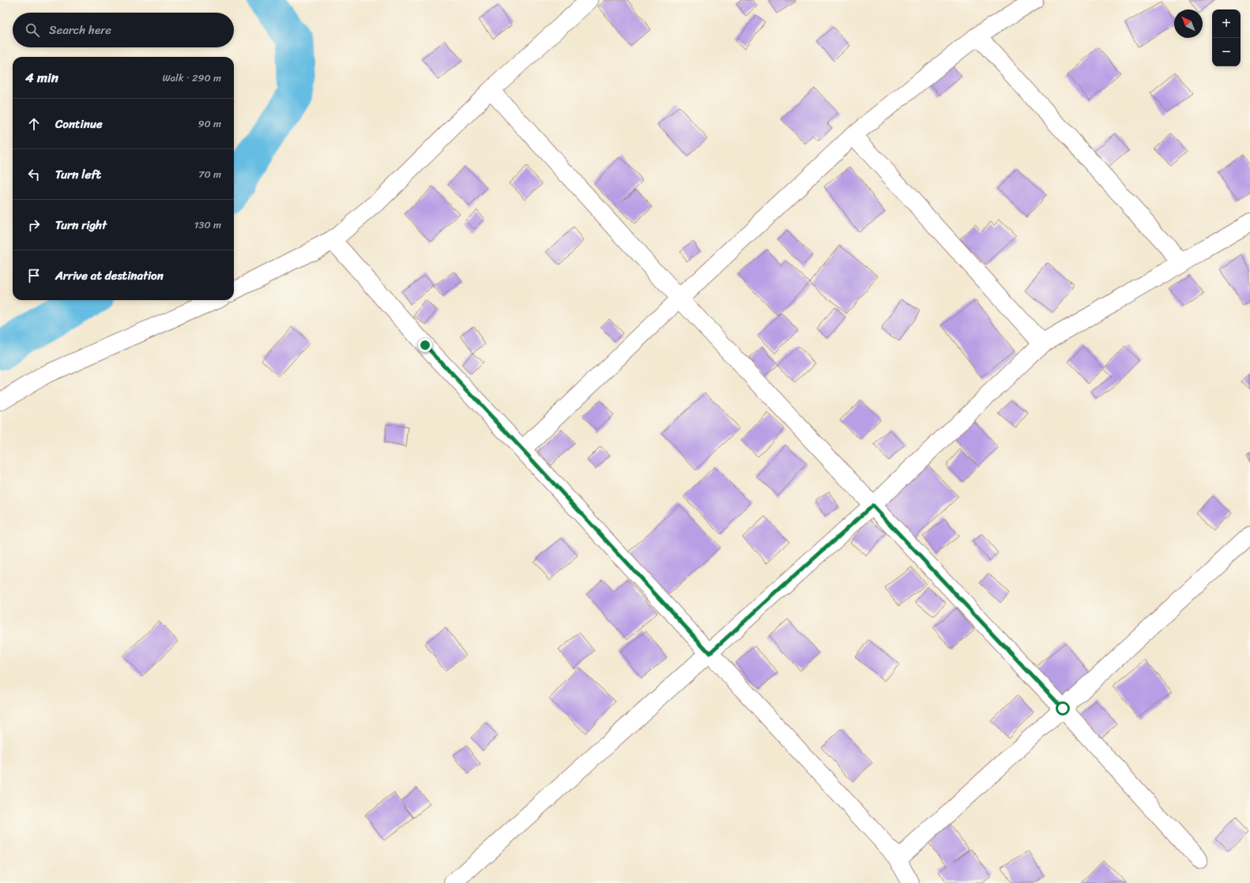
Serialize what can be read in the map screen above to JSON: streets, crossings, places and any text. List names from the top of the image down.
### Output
{
  "north": "top left",
  "page": {
    "map_buttons": ["+", "−"],
    "search": "Search here",
    "heading": ["4 min", "Walk · 290 m"],
    "list": [
      ["Continue", "90 m"],
      ["Turn left", "70 m"],
      ["Turn right", "130 m"],
      "Arrive at destination"
    ]
  }
}
